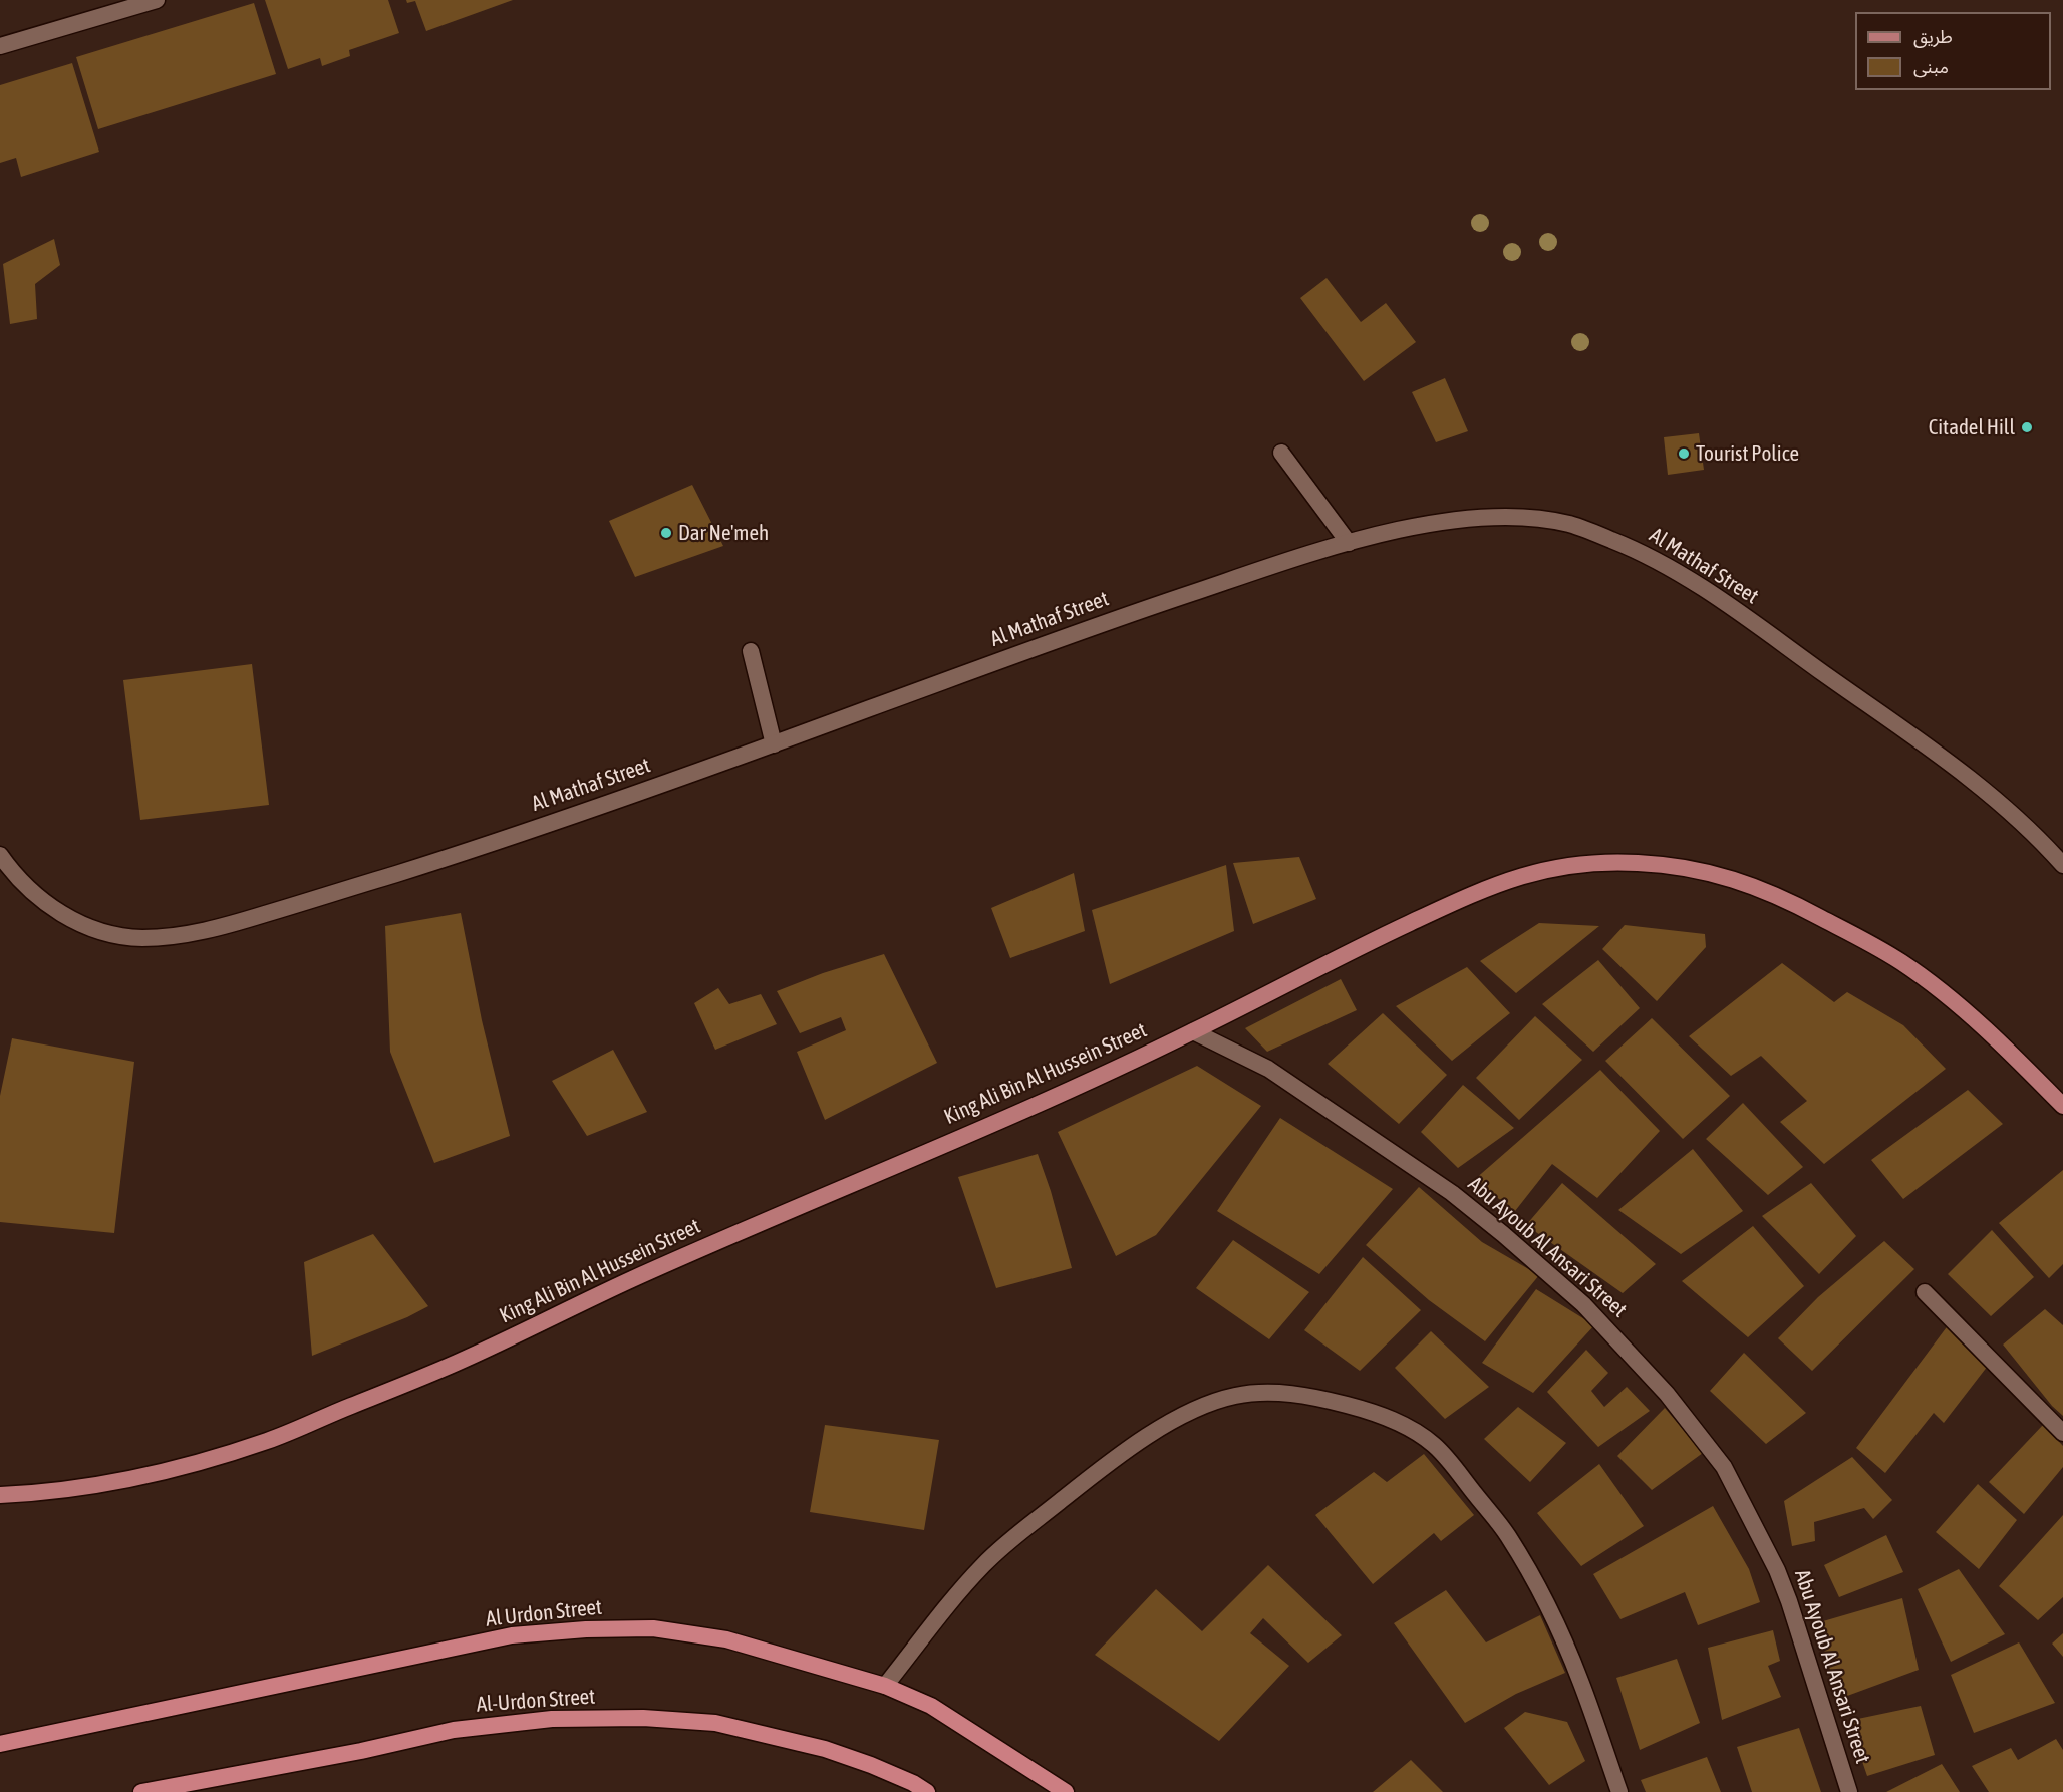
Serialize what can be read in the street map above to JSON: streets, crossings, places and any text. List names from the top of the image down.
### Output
{
  "streets": {
    "highway": ["Al Urdon Street", "Al-Urdon Street"],
    "main road": ["King Ali Bin Al Hussein Street"],
    "street": ["Al Mathaf Street", "Abu Ayoub Al Ansari Street"]
  },
  "crossings": [
    ["King Ali Bin Al Hussein Street", "Abu Ayoub Al Ansari Street"]
  ],
  "places": ["Citadel Hill", "Tourist Police", "Dar Ne'meh"],
  "legend": ["طريق", "مبنى"]
}
